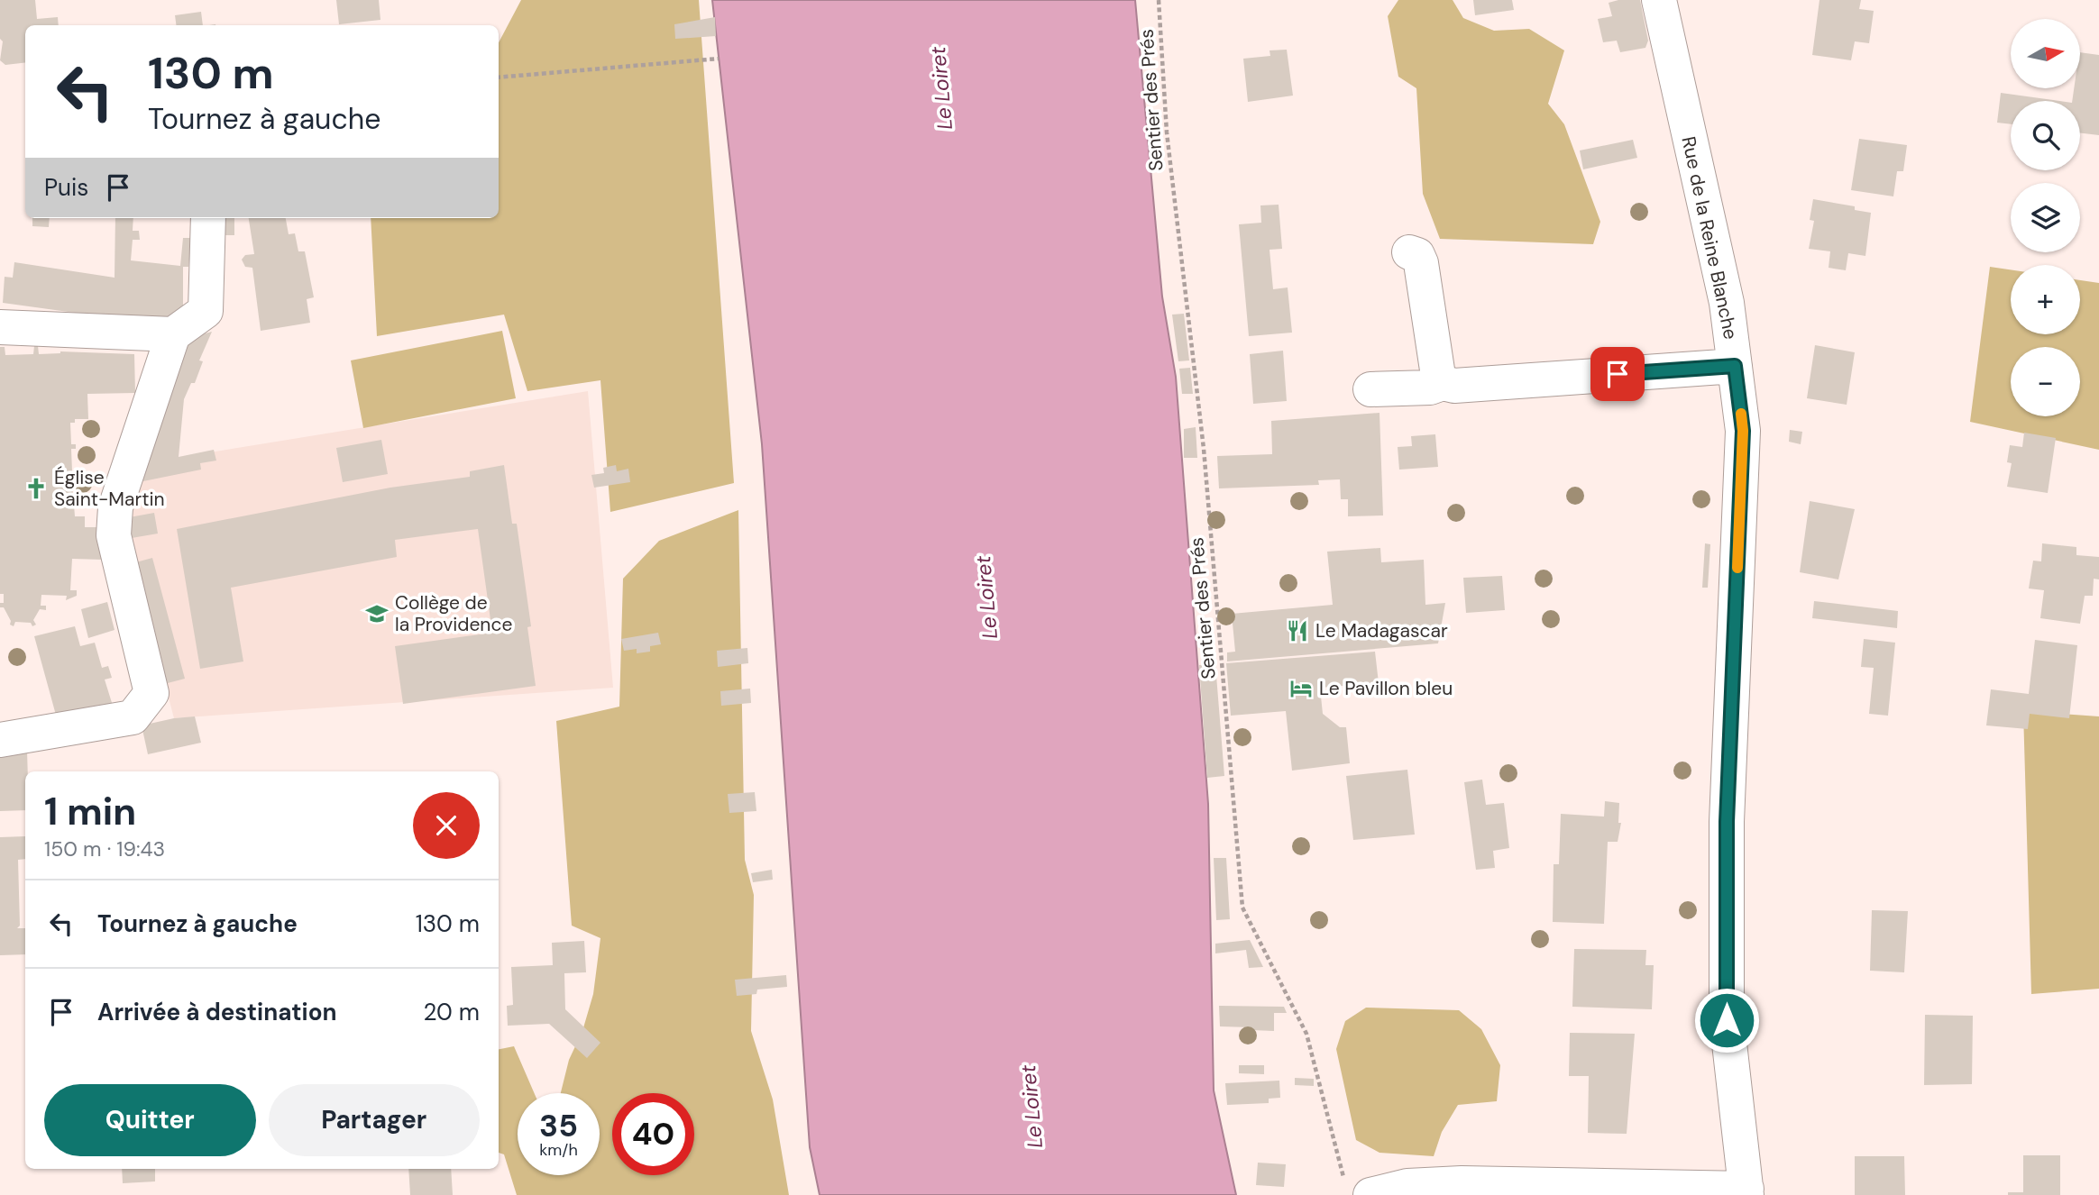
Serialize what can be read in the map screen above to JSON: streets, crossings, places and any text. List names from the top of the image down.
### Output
{
  "streets": {
    "street": ["Rue de la Reine Blanche"],
    "path": ["Sentier des Prés"]
  },
  "water": ["Le Loiret"],
  "places": {
    "church": ["Église Saint-Martin"],
    "school or university": ["Collège de la Providence"],
    "restaurant": ["Le Madagascar"],
    "hotel": ["Le Pavillon bleu"]
  },
  "north": "right",
  "page": {
    "map_buttons": ["+", "−"],
    "turn": ["130 m", "Tournez à gauche"],
    "then": "Puis",
    "heading": ["1 min", "150 m · 19:43"],
    "list": [
      {
        "name": "Tournez à gauche",
        "value": "130 m"
      },
      {
        "name": "Arrivée à destination",
        "value": "20 m"
      }
    ],
    "buttons": ["Quitter", "Partager"],
    "speed": "35 km/h",
    "limit": "40"
  }
}
